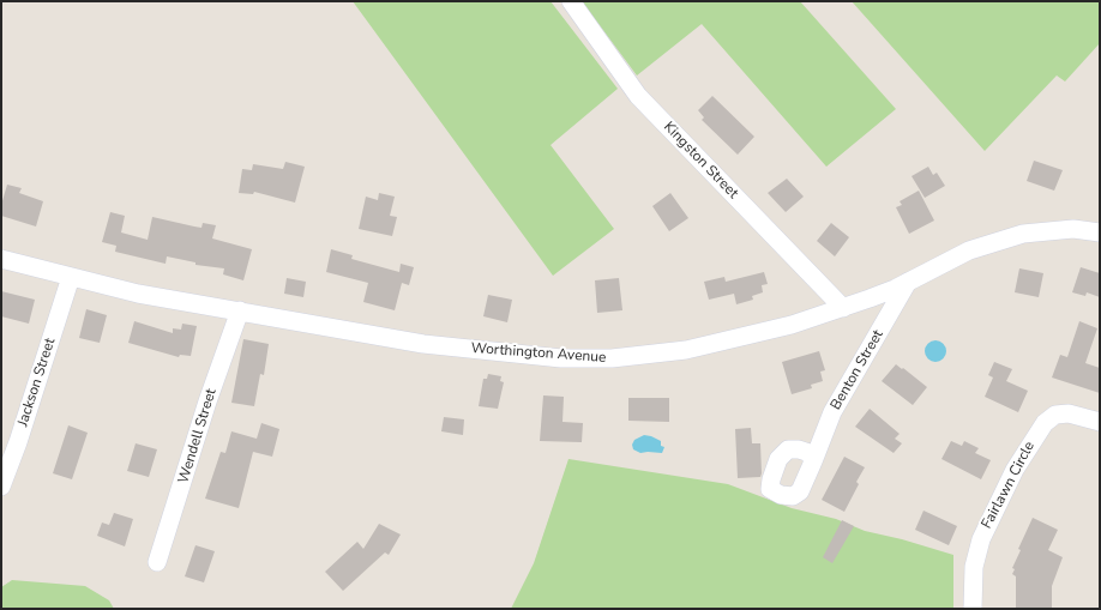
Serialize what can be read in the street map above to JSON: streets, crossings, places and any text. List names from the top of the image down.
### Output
{
  "streets": {
    "street": [
      "Kingston Street",
      "Worthington Avenue",
      "Benton Street",
      "Jackson Street",
      "Wendell Street",
      "Fairlawn Circle"
    ]
  },
  "crossings": [
    ["Kingston Street", "Worthington Avenue"],
    ["Worthington Avenue", "Benton Street"],
    ["Worthington Avenue", "Jackson Street"],
    ["Worthington Avenue", "Wendell Street"]
  ]
}
